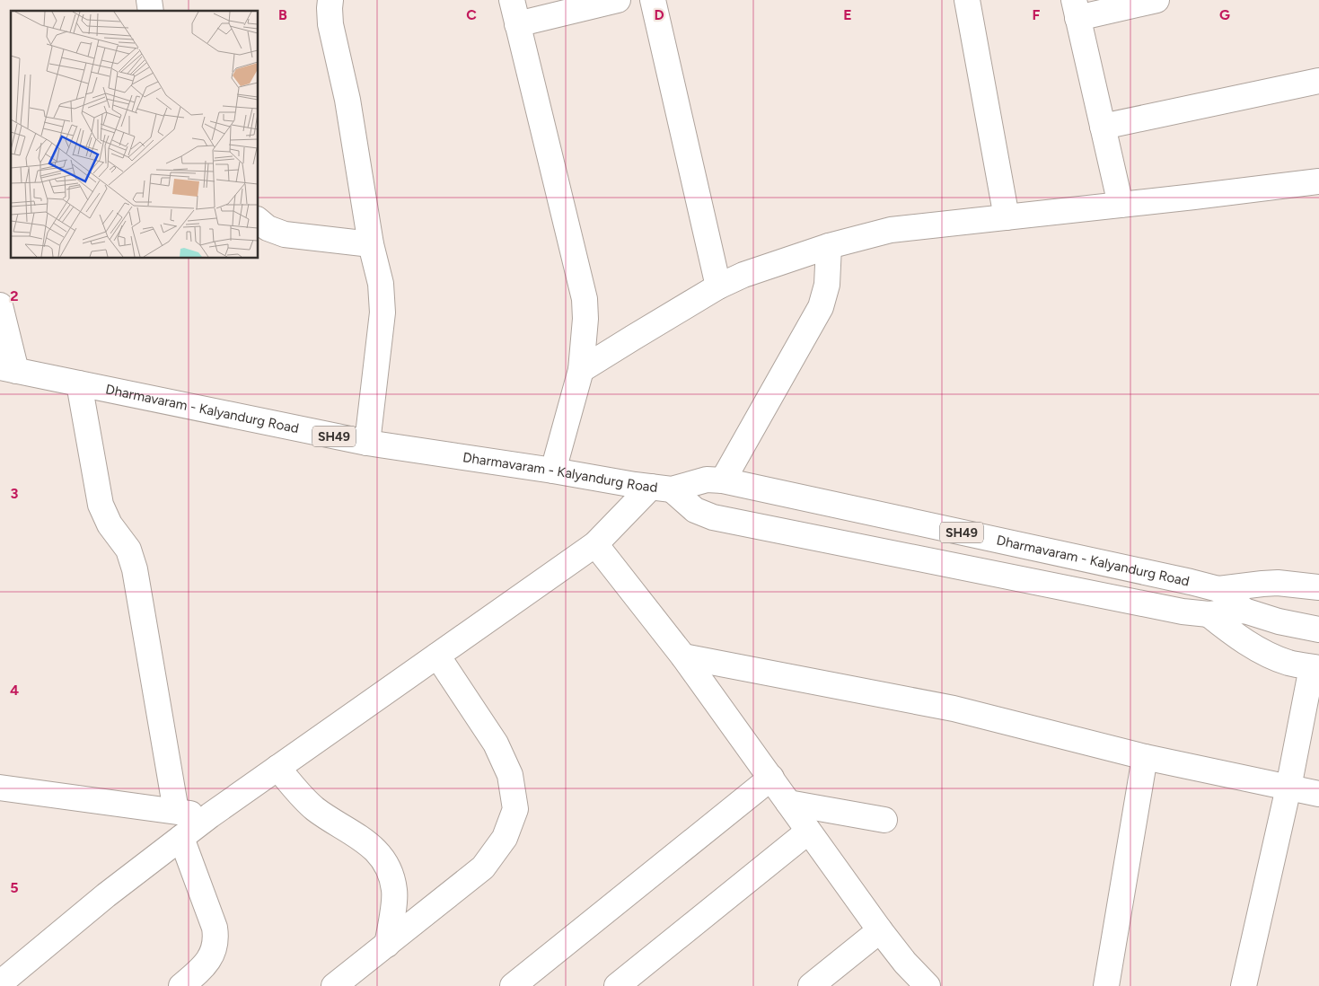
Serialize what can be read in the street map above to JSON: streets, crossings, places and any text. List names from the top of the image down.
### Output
{
  "streets": {
    "street": ["Dharmavaram - Kalyandurg Road", "SH49"]
  },
  "grid": {
    "columns": [
      "B",
      "C",
      "D",
      "E",
      "F",
      "G"
    ],
    "rows": [
      "2",
      "3",
      "4",
      "5"
    ]
  }
}
